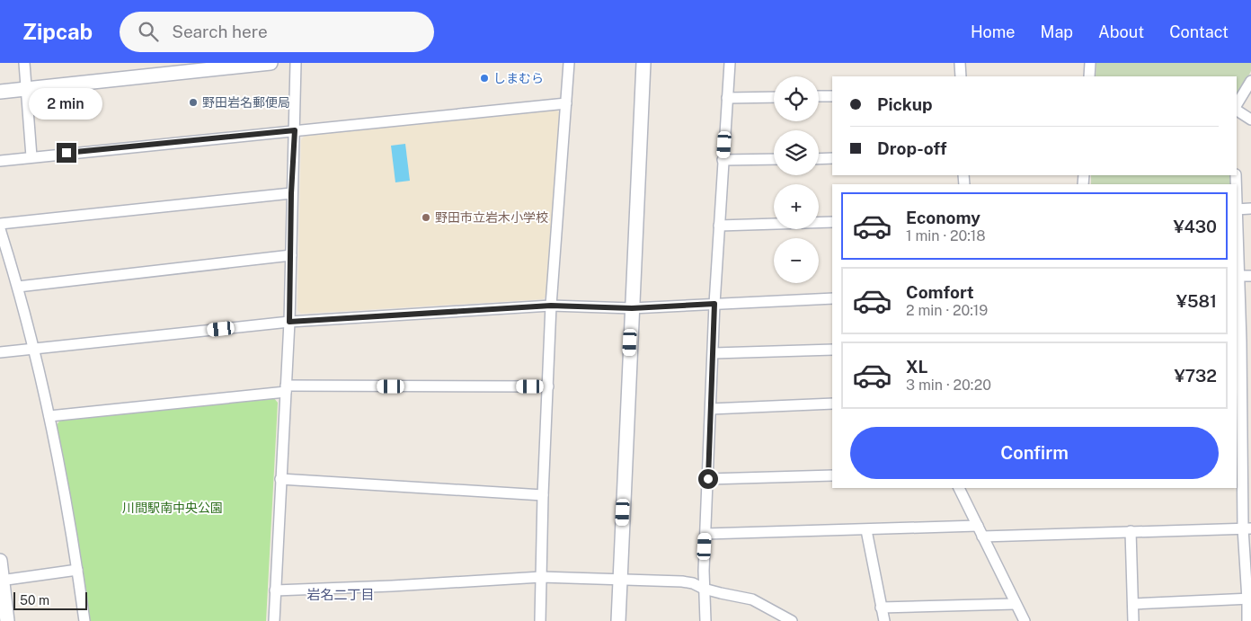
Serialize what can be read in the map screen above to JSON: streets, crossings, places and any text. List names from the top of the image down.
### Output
{
  "districts": ["岩名二丁目"],
  "parks": ["川間駅南中央公園"],
  "places": ["しまむら", "野田岩名郵便局", "野田市立岩木小学校"],
  "scale_bar": "50 m",
  "page": {
    "header": "Zipcab",
    "search": "Search here",
    "nav": [
      "Home",
      "Map",
      "About",
      "Contact"
    ],
    "map_buttons": ["+", "−"],
    "banner": ["Pickup", "Drop-off"],
    "bubble": "2 min",
    "list": [
      {
        "name": "Economy",
        "note": "1 min · 20:18",
        "value": "¥430"
      },
      {
        "name": "Comfort",
        "note": "2 min · 20:19",
        "value": "¥581"
      },
      {
        "name": "XL",
        "note": "3 min · 20:20",
        "value": "¥732"
      }
    ],
    "buttons": "Confirm",
    "scale": "50 m"
  }
}
